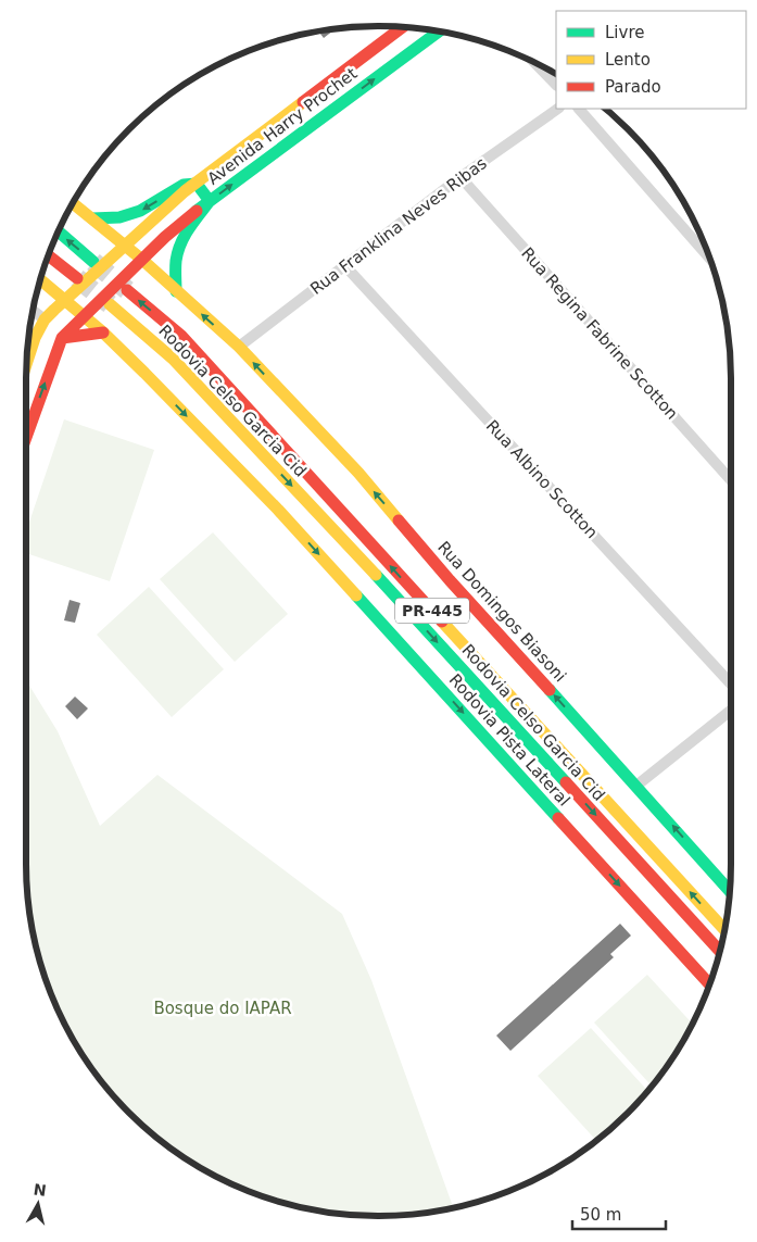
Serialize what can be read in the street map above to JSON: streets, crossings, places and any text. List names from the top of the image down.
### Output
{
  "streets": {
    "main road": [
      "Avenida Harry Prochet",
      "Rodovia Celso Garcia Cid",
      "PR-445",
      "Rua Domingos Biasoni",
      "Rodovia Pista Lateral"
    ],
    "street": ["Rua Franklina Neves Ribas", "Rua Regina Fabrine Scotton", "Rua Albino Scotton"]
  },
  "crossings": [
    ["Rua Franklina Neves Ribas", "Rua Regina Fabrine Scotton"],
    ["Rua Franklina Neves Ribas", "Rua Albino Scotton"],
    ["Rua Franklina Neves Ribas", "Rua Domingos Biasoni"]
  ],
  "one_way": ["Rua Domingos Biasoni", "Rodovia Pista Lateral"],
  "parks": ["Bosque do IAPAR"],
  "legend": ["Livre", "Lento", "Parado"],
  "scale_bar": "50 m",
  "north": "top"
}
